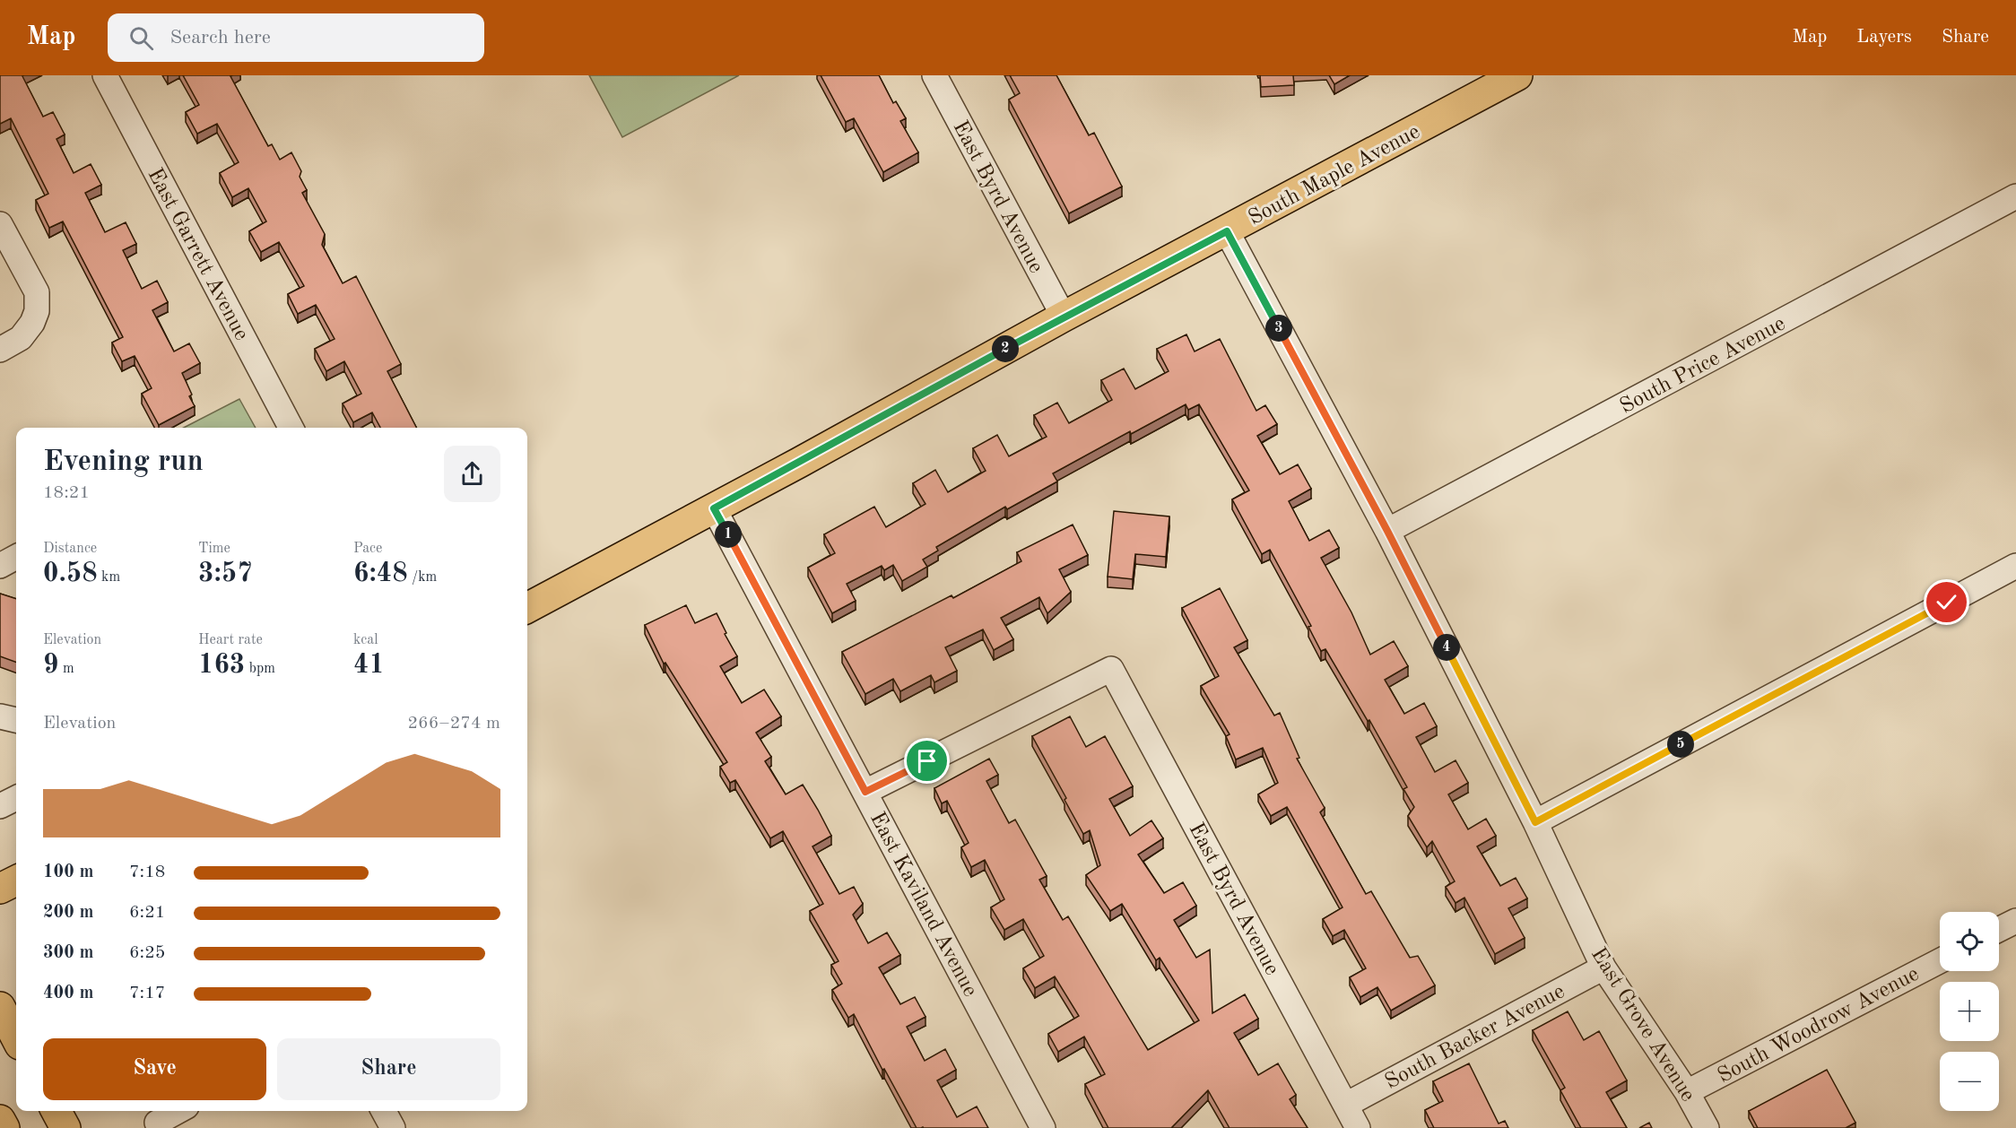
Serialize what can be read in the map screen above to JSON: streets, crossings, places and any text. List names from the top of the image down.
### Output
{
  "streets": {
    "main road": ["South Maple Avenue"],
    "street": [
      "East Byrd Avenue",
      "East Garrett Avenue",
      "South Price Avenue",
      "East Kaviland Avenue",
      "East Grove Avenue",
      "South Woodrow Avenue",
      "South Backer Avenue"
    ]
  },
  "crossings": [
    ["South Maple Avenue", "East Byrd Avenue"],
    ["South Maple Avenue", "East Kaviland Avenue"],
    ["South Maple Avenue", "East Grove Avenue"],
    ["East Byrd Avenue", "East Kaviland Avenue"],
    ["East Byrd Avenue", "South Backer Avenue"],
    ["South Price Avenue", "East Grove Avenue"],
    ["East Grove Avenue", "South Woodrow Avenue"],
    ["East Grove Avenue", "South Backer Avenue"]
  ],
  "page": {
    "header": "Map",
    "search": "Search here",
    "nav": ["Map", "Layers", "Share"],
    "pins": [
      "3",
      "2",
      "1",
      "4",
      "5"
    ],
    "heading": ["Evening run", "18:21"],
    "stats": [
      ["Distance", "0.58 km"],
      ["Time", "3:57"],
      ["Pace", "6:48 /km"],
      ["Elevation", "9 m"],
      ["Heart rate", "163 bpm"],
      ["kcal", "41"]
    ],
    "chart": ["Elevation", "266–274 m"],
    "list": [
      {
        "name": "100 m",
        "note": "7:18"
      },
      {
        "name": "200 m",
        "note": "6:21"
      },
      {
        "name": "300 m",
        "note": "6:25"
      },
      {
        "name": "400 m",
        "note": "7:17"
      }
    ],
    "map_buttons": ["+", "−"],
    "buttons": ["Save", "Share"]
  }
}
